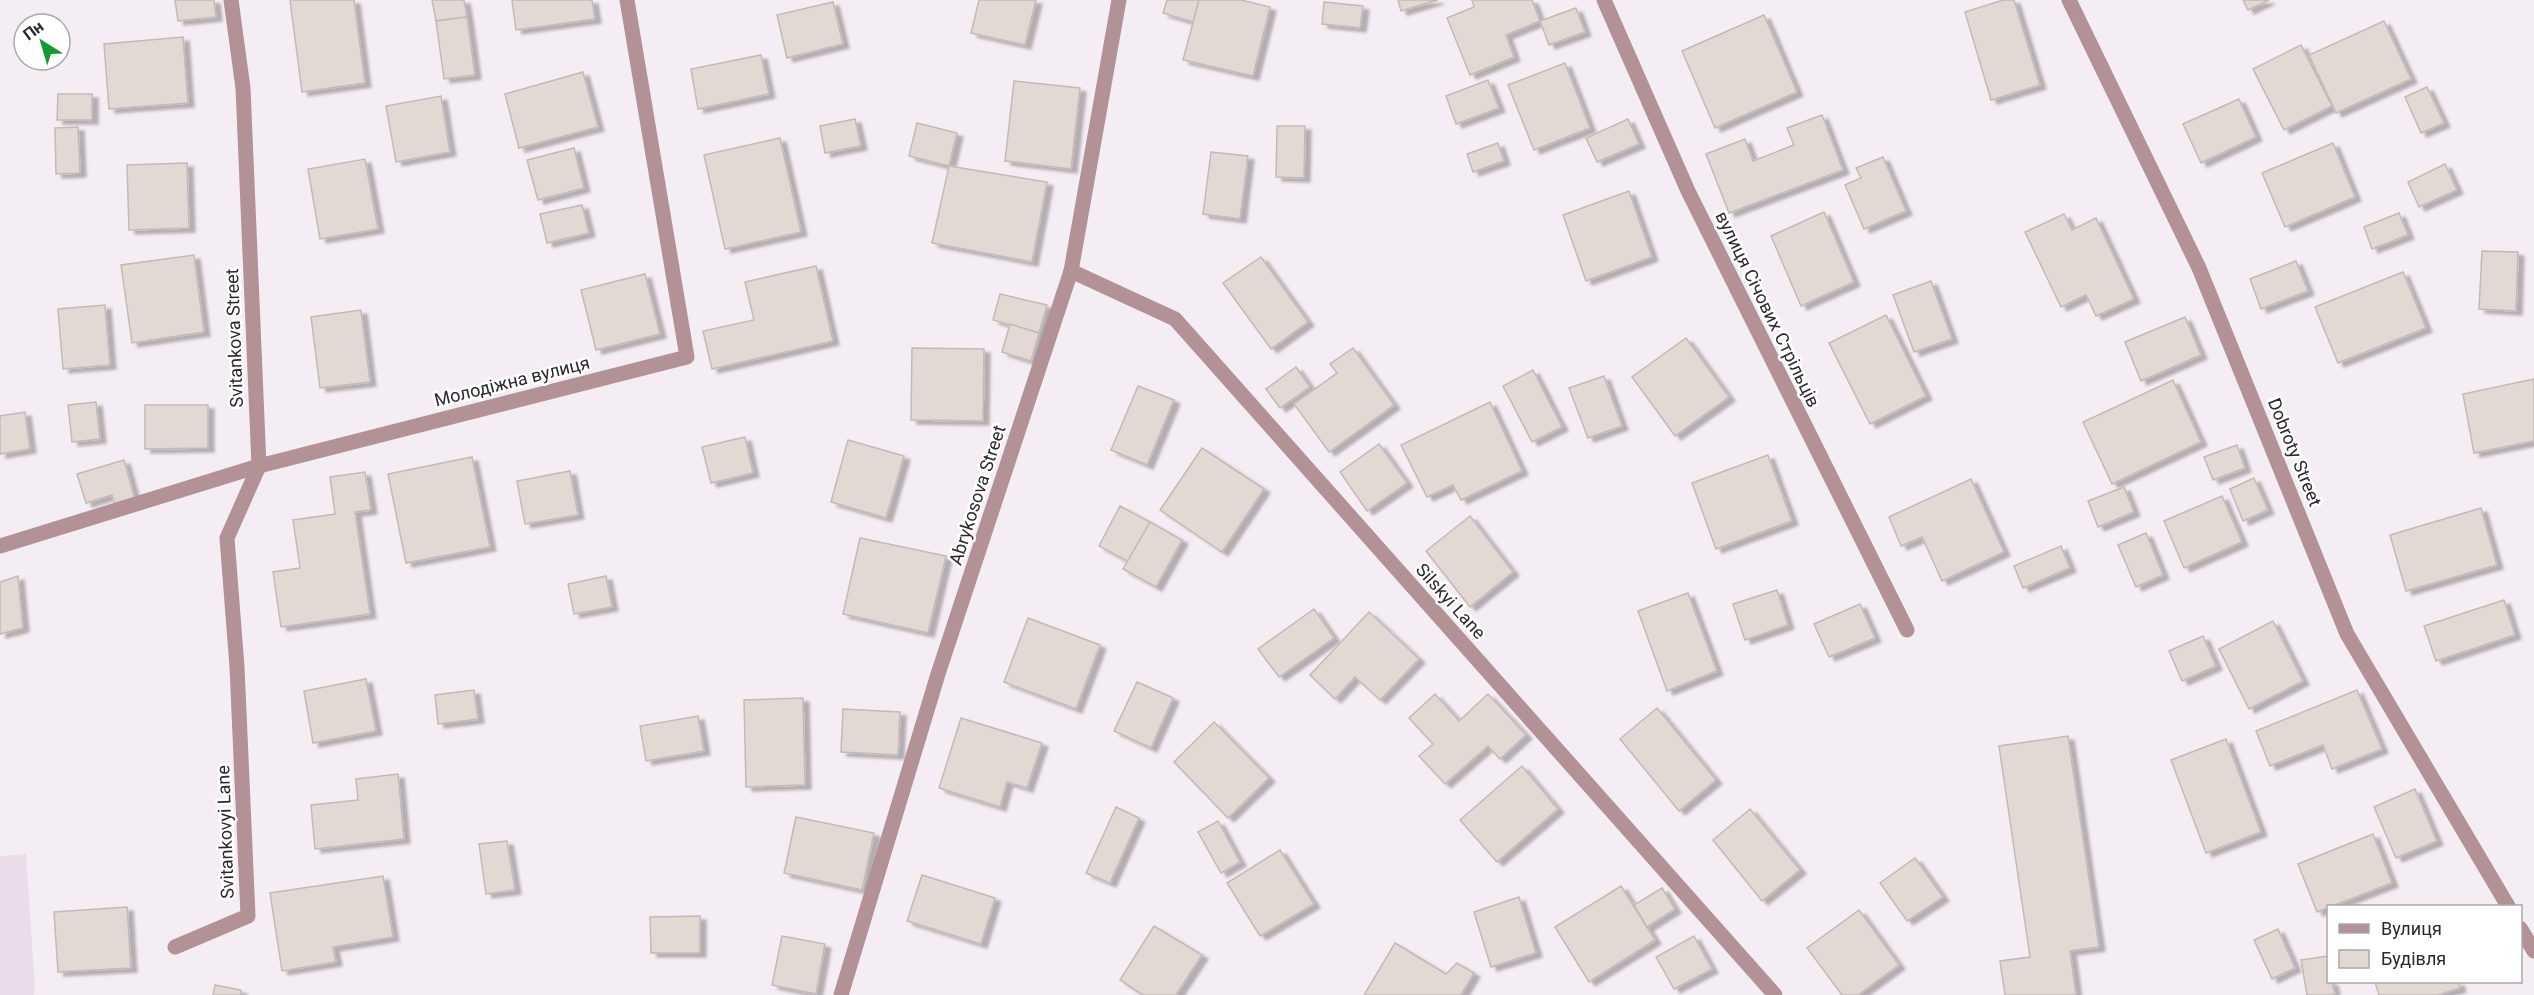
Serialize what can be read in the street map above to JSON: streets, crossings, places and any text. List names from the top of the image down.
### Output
{
  "streets": {
    "street": [
      "вулиця Січових Стрільців",
      "Svitankova Street",
      "Молодіжна вулиця",
      "Dobroty Street",
      "Abrykosova Street",
      "Silskyi Lane",
      "Svitankovyi Lane"
    ]
  },
  "crossings": [
    ["Svitankova Street", "Молодіжна вулиця"],
    ["Svitankova Street", "Svitankovyi Lane"],
    ["Abrykosova Street", "Silskyi Lane"]
  ],
  "legend": ["Вулиця", "Будівля"],
  "north": "top left"
}
